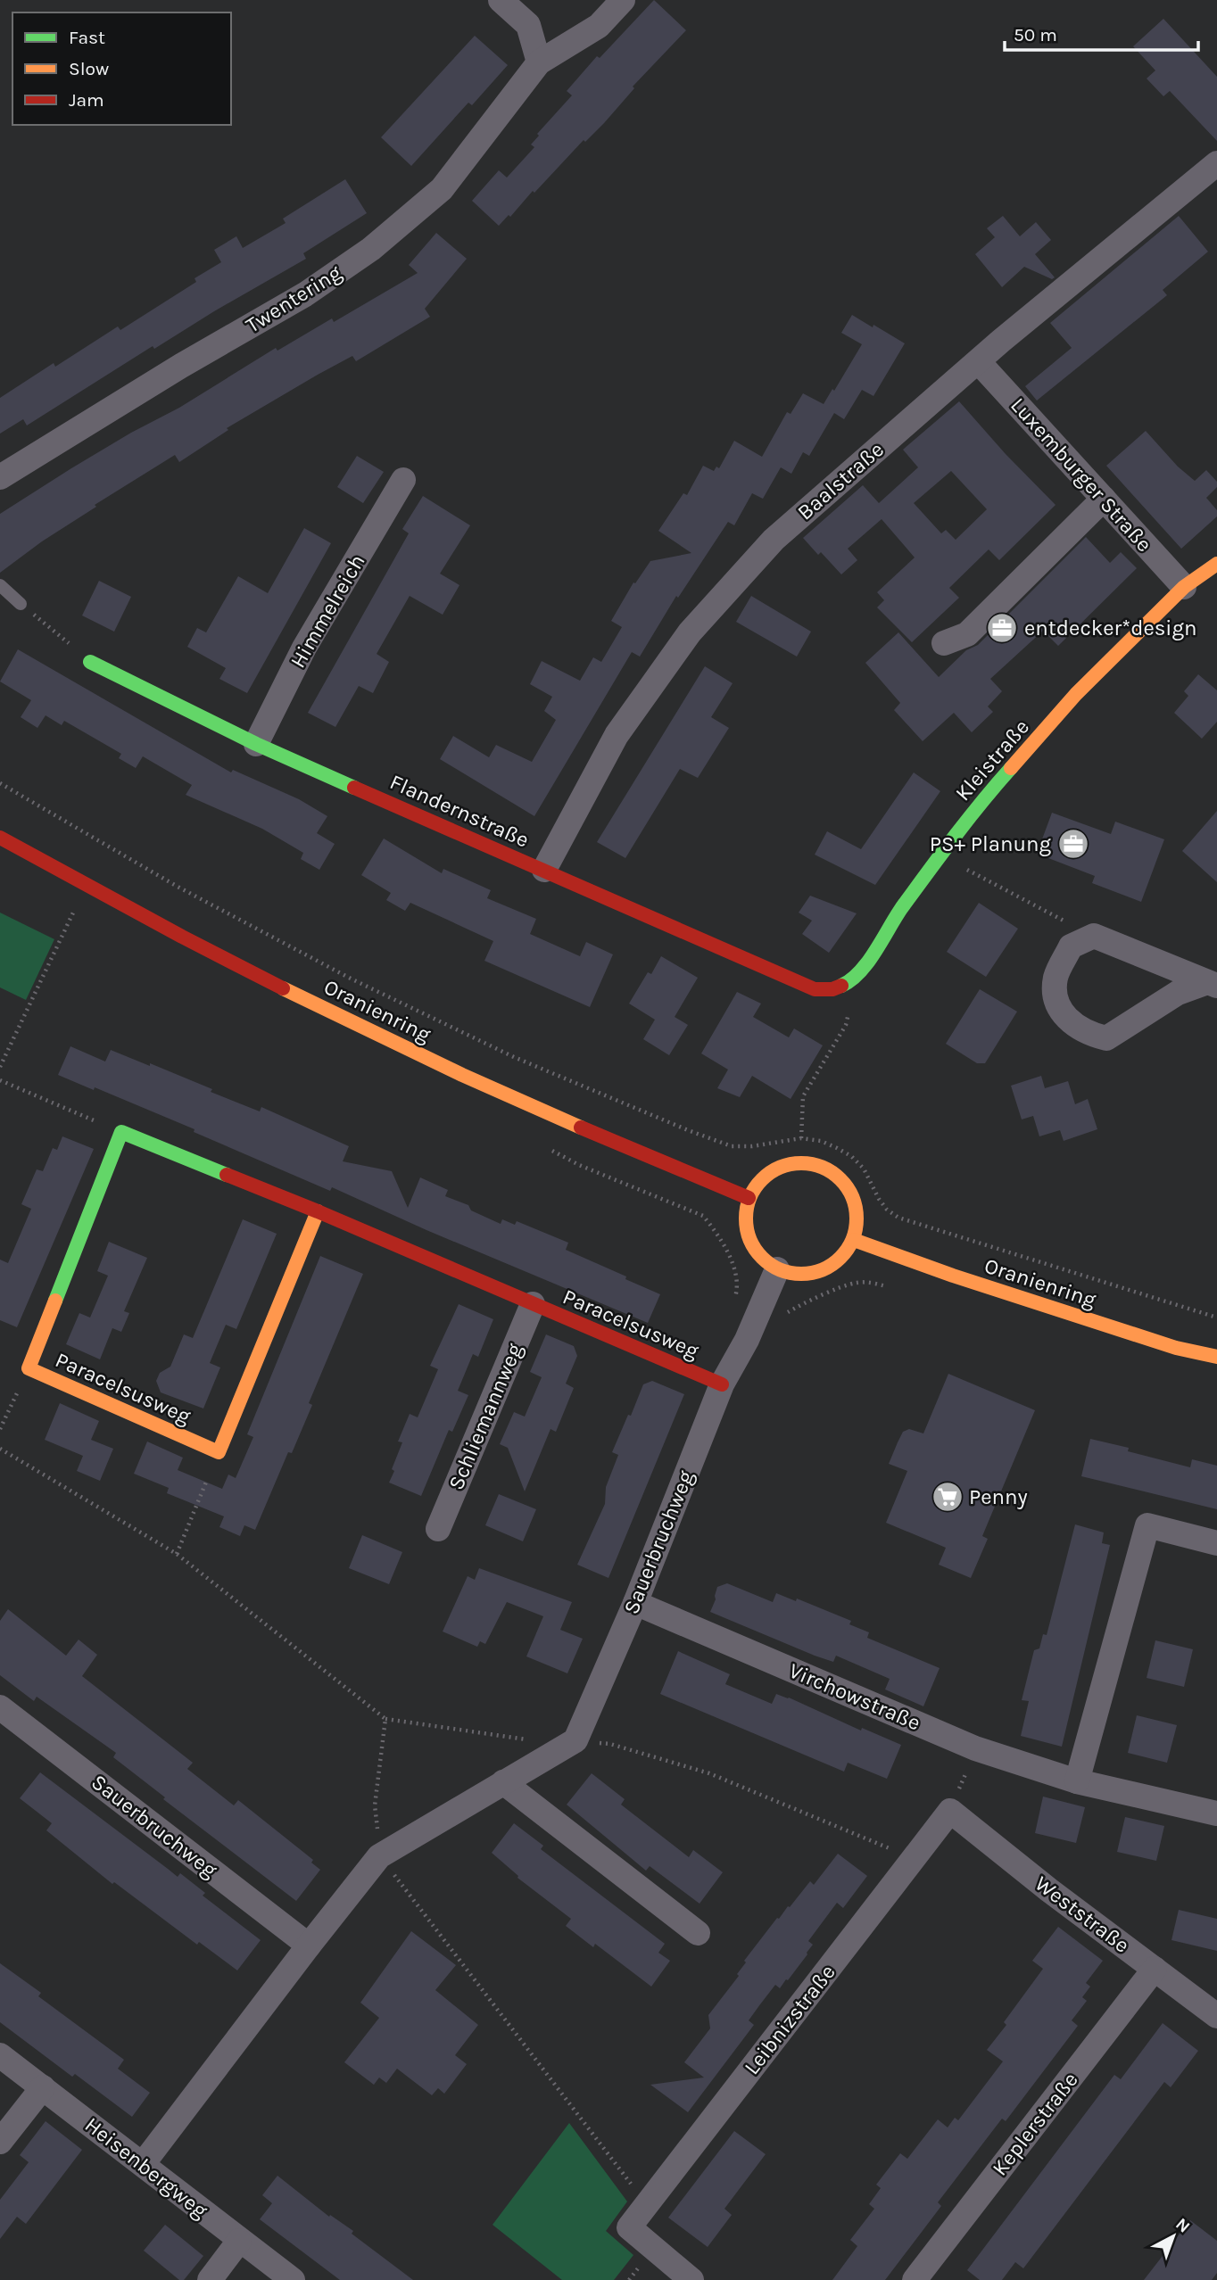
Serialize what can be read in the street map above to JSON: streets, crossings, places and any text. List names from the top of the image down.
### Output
{
  "streets": {
    "street": [
      "Twentering",
      "Luxemburger Straße",
      "Baalstraße",
      "Himmelreich",
      "Kleistraße",
      "Flandernstraße",
      "Oranienring",
      "Paracelsusweg",
      "Schliemannweg",
      "Sauerbruchweg",
      "Virchowstraße",
      "Weststraße",
      "Leibnizstraße",
      "Keplerstraße",
      "Heisenbergweg"
    ]
  },
  "crossings": [
    ["Luxemburger Straße", "Baalstraße"],
    ["Luxemburger Straße", "Kleistraße"],
    ["Baalstraße", "Flandernstraße"],
    ["Himmelreich", "Flandernstraße"],
    ["Kleistraße", "Flandernstraße"],
    ["Oranienring", "Sauerbruchweg"],
    ["Paracelsusweg", "Schliemannweg"],
    ["Paracelsusweg", "Sauerbruchweg"],
    ["Sauerbruchweg", "Virchowstraße"],
    ["Weststraße", "Leibnizstraße"],
    ["Weststraße", "Keplerstraße"]
  ],
  "places": {
    "office": ["entdecker*design", "PS+ Planung"],
    "supermarket": ["Penny"]
  },
  "legend": ["Fast", "Slow", "Jam"],
  "scale_bar": "50 m",
  "north": "top right"
}
